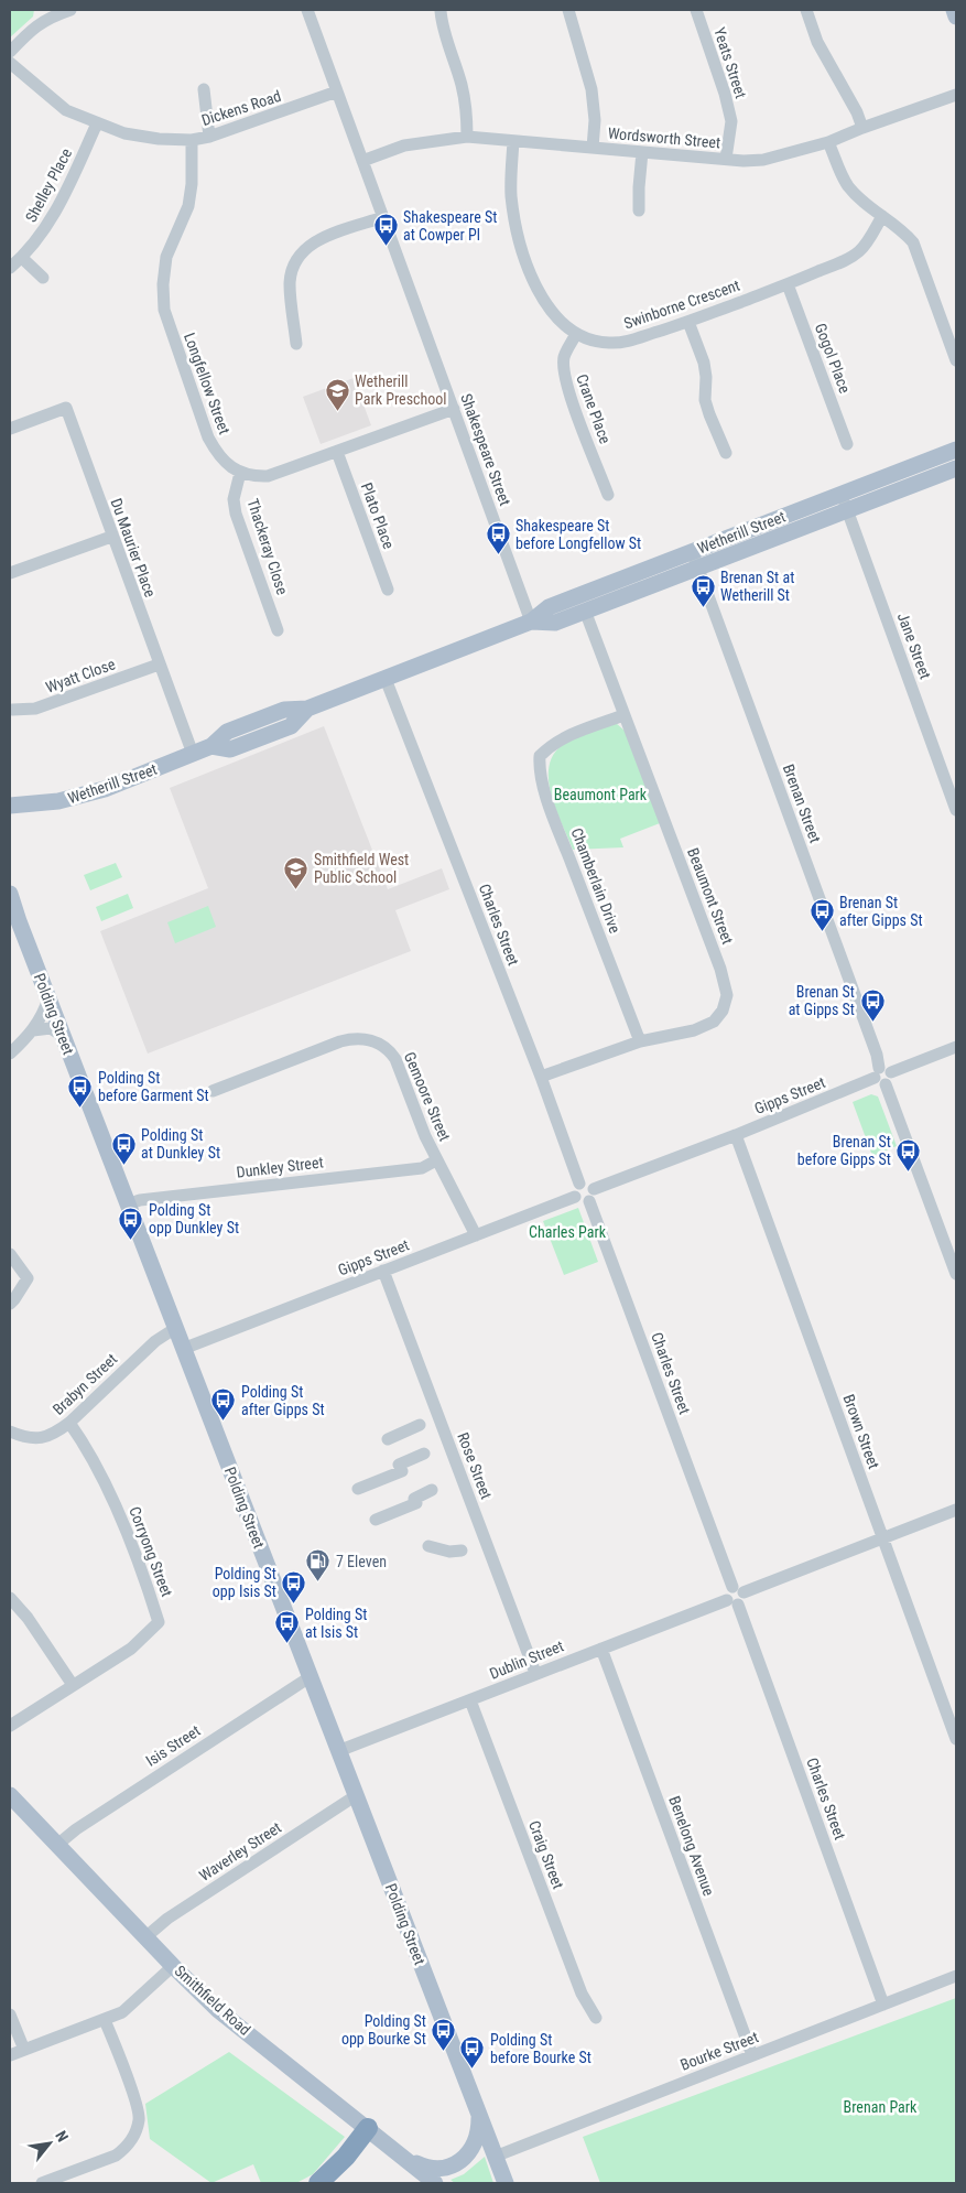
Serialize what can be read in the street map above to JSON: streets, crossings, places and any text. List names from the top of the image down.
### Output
{
  "streets": {
    "main road": ["Wetherill Street", "Polding Street", "Smithfield Road"],
    "street": [
      "Yeats Street",
      "Dickens Road",
      "Wordsworth Street",
      "Shelley Place",
      "Swinborne Crescent",
      "Gogol Place",
      "Longfellow Street",
      "Crane Place",
      "Shakespeare Street",
      "Plato Place",
      "Thackeray Close",
      "Du Maurier Place",
      "Jane Street",
      "Wyatt Close",
      "Brenan Street",
      "Chamberlain Drive",
      "Beaumont Street",
      "Charles Street",
      "Gipps Street",
      "Gemoore Street",
      "Dunkley Street",
      "Brabyn Street",
      "Brown Street",
      "Rose Street",
      "Corryong Street",
      "Dublin Street",
      "Isis Street",
      "Benelong Avenue",
      "Waverley Street",
      "Craig Street",
      "Bourke Street"
    ]
  },
  "crossings": [
    ["Yeats Street", "Wordsworth Street"],
    ["Dickens Road", "Shelley Place"],
    ["Dickens Road", "Longfellow Street"],
    ["Dickens Road", "Shakespeare Street"],
    ["Wordsworth Street", "Swinborne Crescent"],
    ["Wordsworth Street", "Shakespeare Street"],
    ["Swinborne Crescent", "Gogol Place"],
    ["Swinborne Crescent", "Crane Place"],
    ["Longfellow Street", "Thackeray Close"],
    ["Shakespeare Street", "Wetherill Street"],
    ["Wetherill Street", "Du Maurier Place"],
    ["Wetherill Street", "Jane Street"],
    ["Wetherill Street", "Brenan Street"],
    ["Wetherill Street", "Beaumont Street"],
    ["Wetherill Street", "Charles Street"],
    ["Du Maurier Place", "Wyatt Close"],
    ["Brenan Street", "Gipps Street"],
    ["Chamberlain Drive", "Beaumont Street"],
    ["Beaumont Street", "Charles Street"],
    ["Charles Street", "Gipps Street"],
    ["Charles Street", "Dublin Street"],
    ["Charles Street", "Bourke Street"],
    ["Polding Street", "Gipps Street"],
    ["Polding Street", "Dunkley Street"],
    ["Polding Street", "Brabyn Street"],
    ["Polding Street", "Dublin Street"],
    ["Polding Street", "Isis Street"],
    ["Polding Street", "Waverley Street"],
    ["Polding Street", "Bourke Street"],
    ["Gipps Street", "Gemoore Street"],
    ["Gipps Street", "Brown Street"],
    ["Gipps Street", "Rose Street"],
    ["Gemoore Street", "Dunkley Street"],
    ["Brabyn Street", "Corryong Street"],
    ["Brown Street", "Dublin Street"],
    ["Rose Street", "Dublin Street"],
    ["Dublin Street", "Benelong Avenue"],
    ["Dublin Street", "Craig Street"],
    ["Isis Street", "Smithfield Road"],
    ["Benelong Avenue", "Bourke Street"],
    ["Waverley Street", "Smithfield Road"]
  ],
  "parks": ["Beaumont Park", "Charles Park", "Brenan Park"],
  "places": {
    "bus stop": [
      "Shakespeare St at Cowper Pl",
      "Shakespeare St before Longfellow St",
      "Brenan St at Wetherill St",
      "Brenan St after Gipps St",
      "Brenan St at Gipps St",
      "Polding St before Garment St",
      "Polding St at Dunkley St",
      "Brenan St before Gipps St",
      "Polding St opp Dunkley St",
      "Polding St after Gipps St",
      "Polding St opp Isis St",
      "Polding St at Isis St",
      "Polding St opp Bourke St",
      "Polding St before Bourke St"
    ],
    "school or university": ["Wetherill Park Preschool", "Smithfield West Public School"],
    "fuel station": ["7 Eleven"]
  },
  "north": "top right"
}
